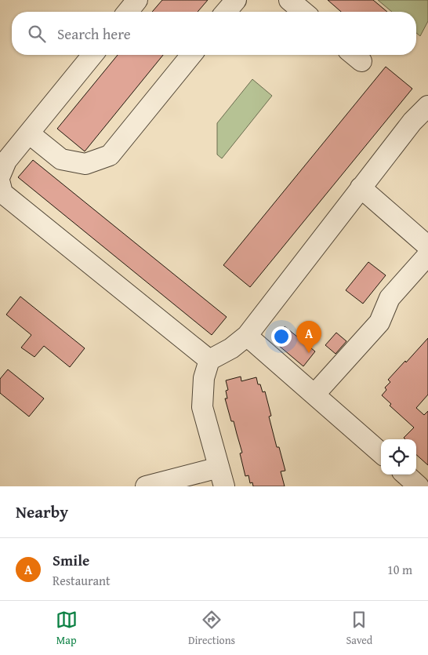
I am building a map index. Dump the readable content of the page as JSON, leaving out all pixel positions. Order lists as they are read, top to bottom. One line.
{"page":{"search":"Search here","pins":"A","heading":"Nearby","list":[{"mark":"A","name":"Smile","note":"Restaurant","value":"10 m"}],"nav":["Map","Directions","Saved"]}}
